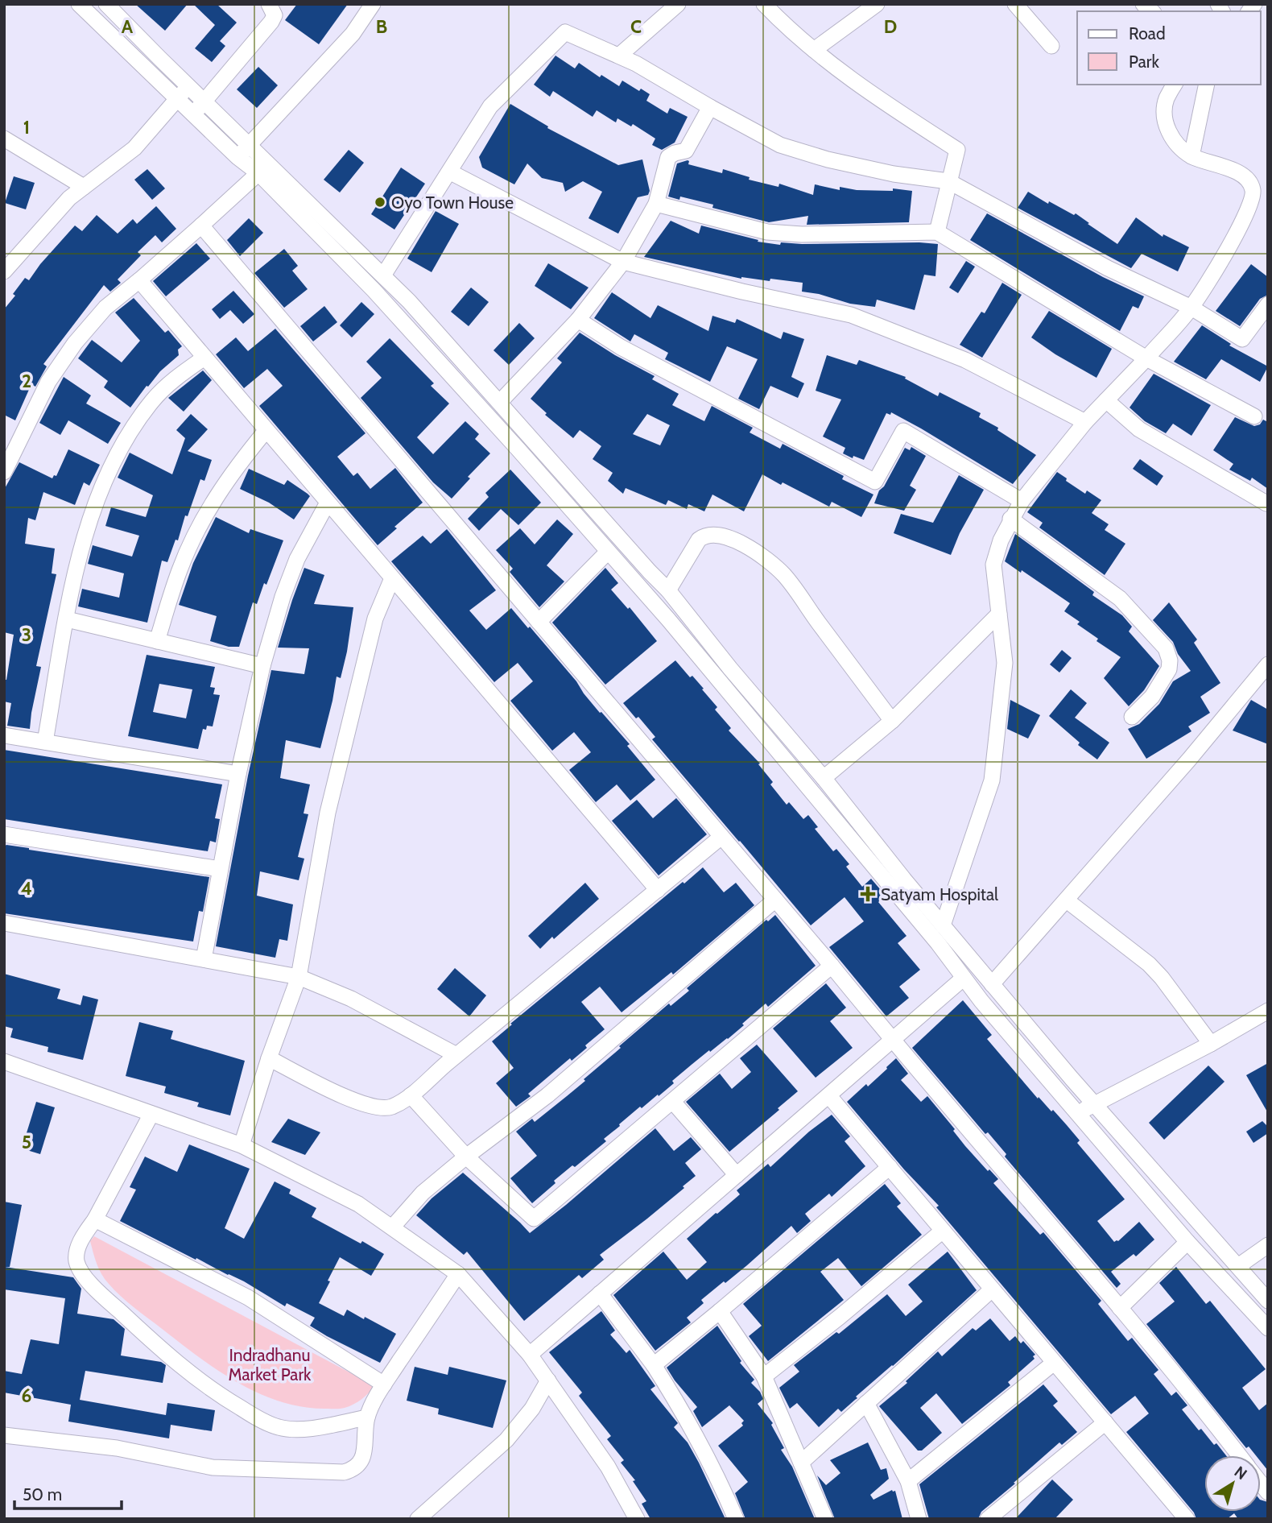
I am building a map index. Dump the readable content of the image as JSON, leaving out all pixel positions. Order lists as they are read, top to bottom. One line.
{"parks":["Indradhanu Market Park"],"places":{"other":["Oyo Town House"],"health":["Satyam Hospital"]},"legend":["Road","Park"],"scale_bar":"50 m","north":"top right","grid":{"columns":["A","B","C","D"],"rows":["1","2","3","4","5","6"]}}
